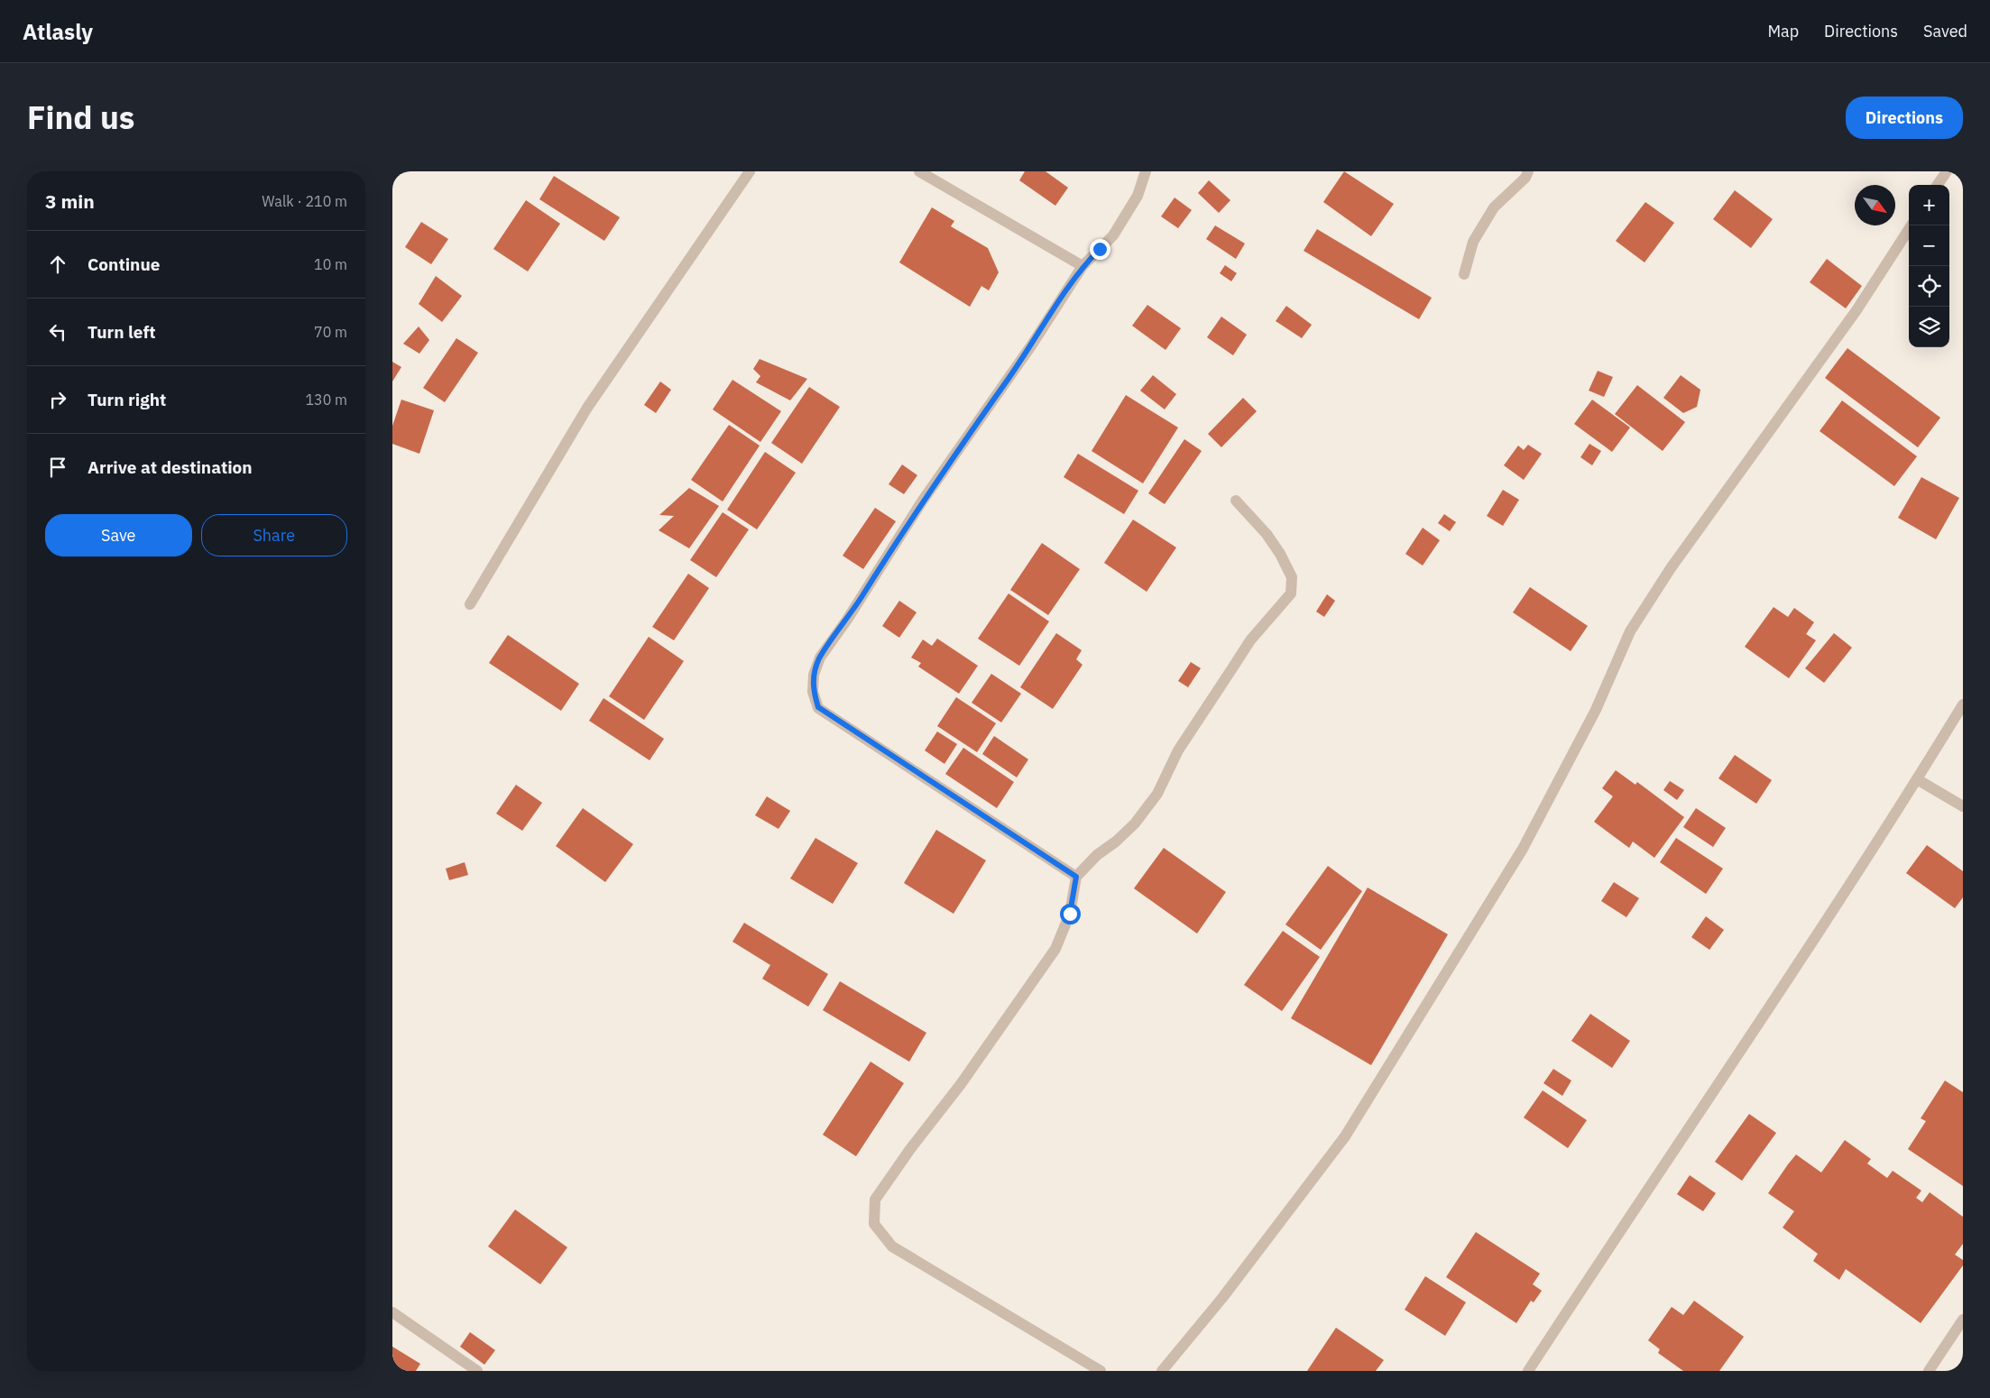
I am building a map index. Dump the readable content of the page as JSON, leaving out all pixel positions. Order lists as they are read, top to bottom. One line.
{"north":"bottom right","page":{"header":"Atlasly","nav":["Map","Directions","Saved"],"title":"Find us","buttons":["Directions",["Save","Share"]],"heading":["3 min","Walk · 210 m"],"map_buttons":["+","−"],"list":[["Continue","10 m"],["Turn left","70 m"],["Turn right","130 m"],"Arrive at destination"]}}
